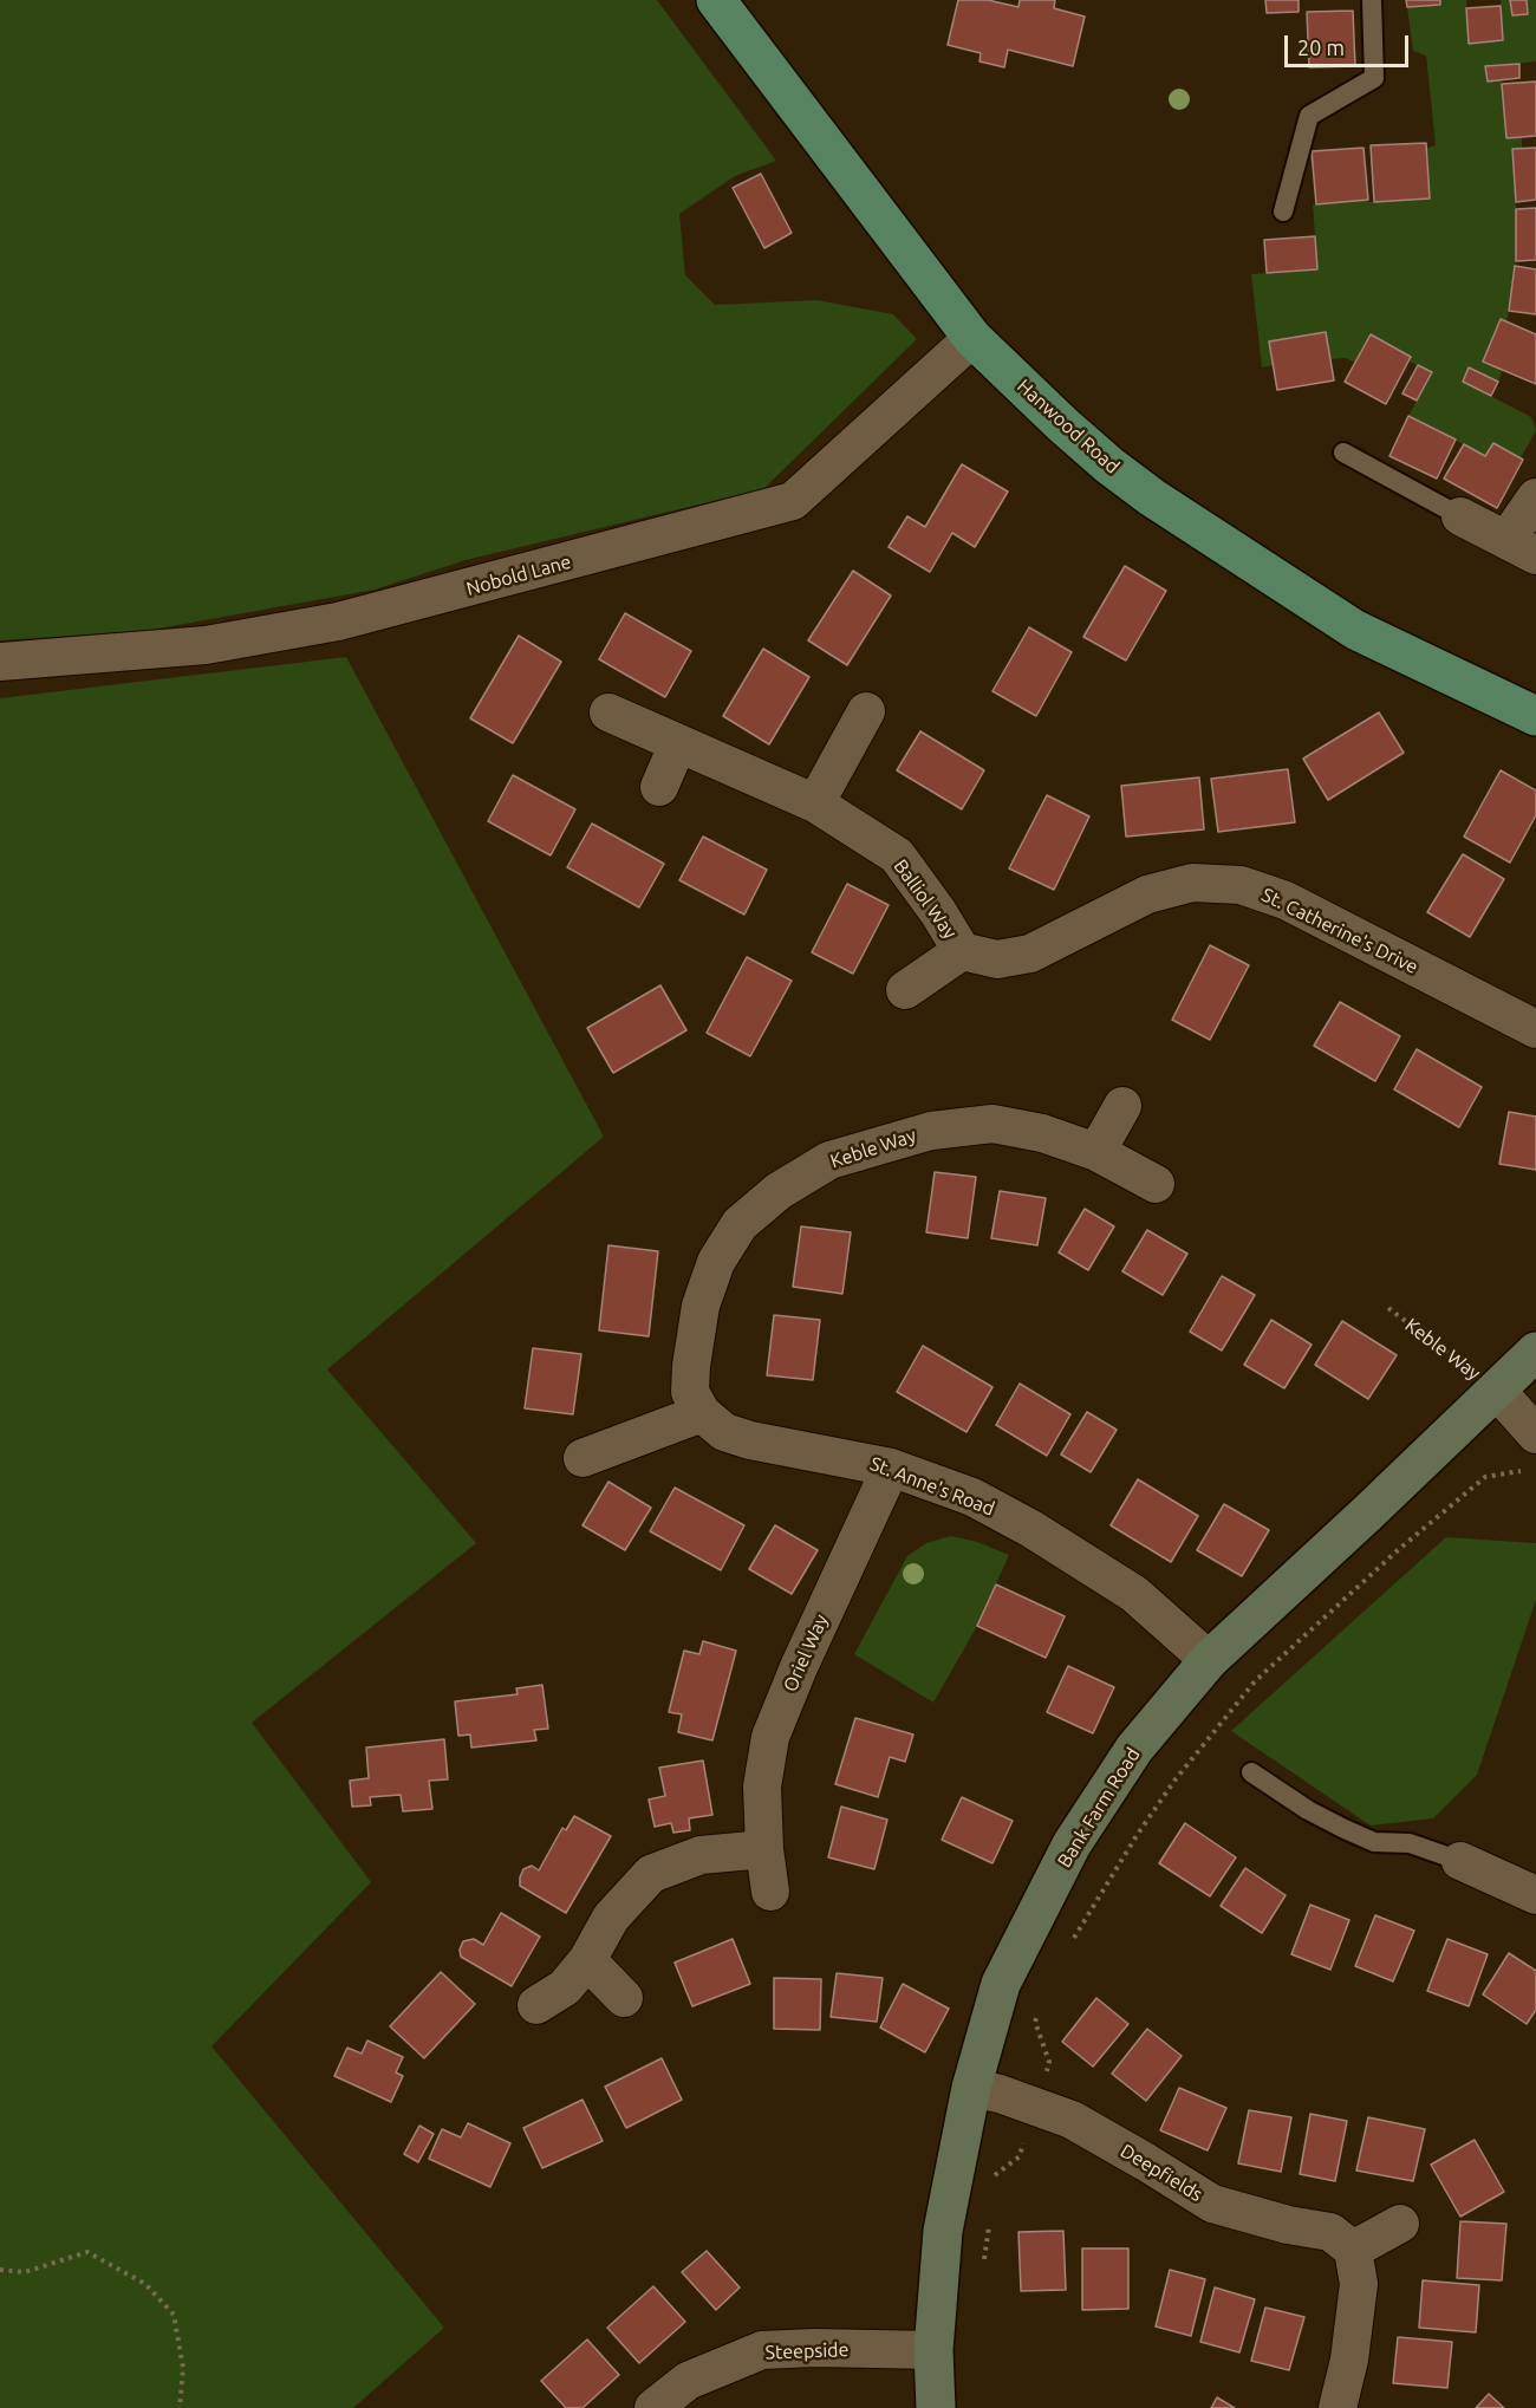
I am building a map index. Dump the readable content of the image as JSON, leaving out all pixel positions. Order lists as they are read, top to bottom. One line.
{"streets":{"main road":["Hanwood Road"],"street":["Nobold Lane","Balliol Way","St. Catherine's Drive","Keble Way","St. Anne's Road","Oriel Way","Bank Farm Road","Deepfields","Steepside"]},"crossings":[["Hanwood Road","Nobold Lane"],["Balliol Way","St. Catherine's Drive"],["Keble Way","St. Anne's Road"],["Keble Way","Bank Farm Road"],["St. Anne's Road","Oriel Way"],["St. Anne's Road","Bank Farm Road"],["Bank Farm Road","Deepfields"],["Bank Farm Road","Steepside"]],"scale_bar":"20 m"}
